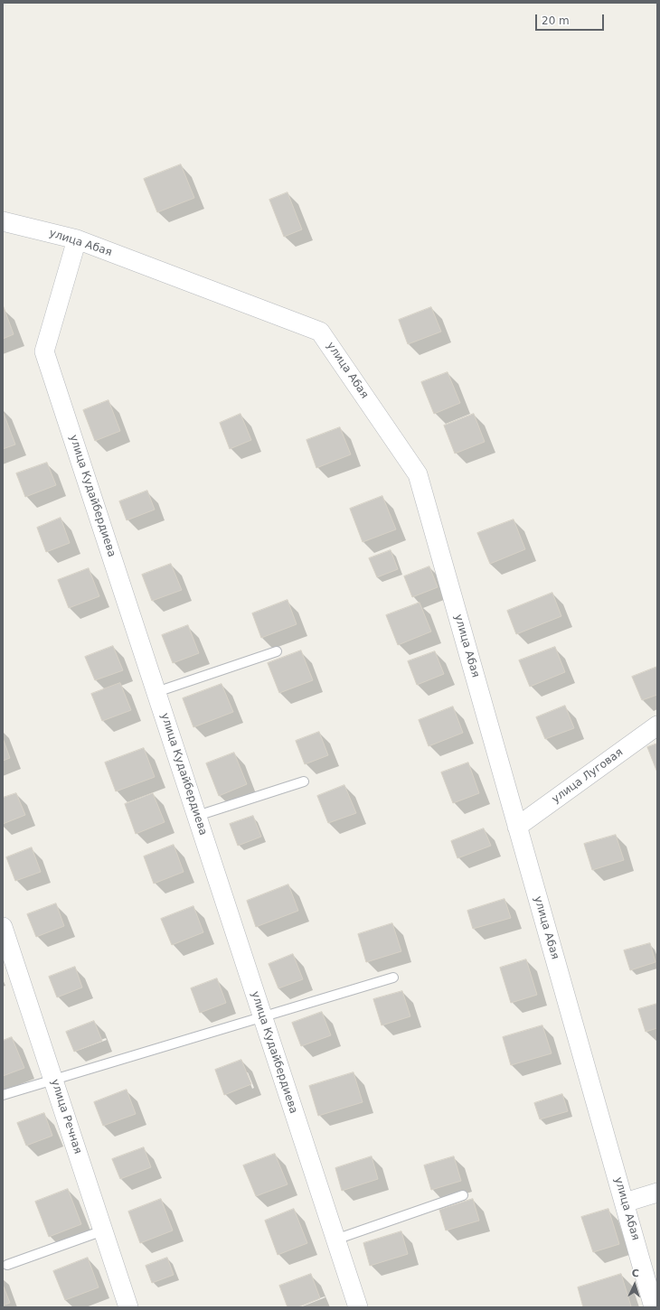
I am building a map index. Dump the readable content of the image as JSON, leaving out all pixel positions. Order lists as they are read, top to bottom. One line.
{"streets":{"street":["улица Абая","улица Кудайбердиева","улица Луговая","улица Речная"]},"crossings":[["улица Абая","улица Кудайбердиева"],["улица Абая","улица Луговая"]],"scale_bar":"20 m","north":"top"}
